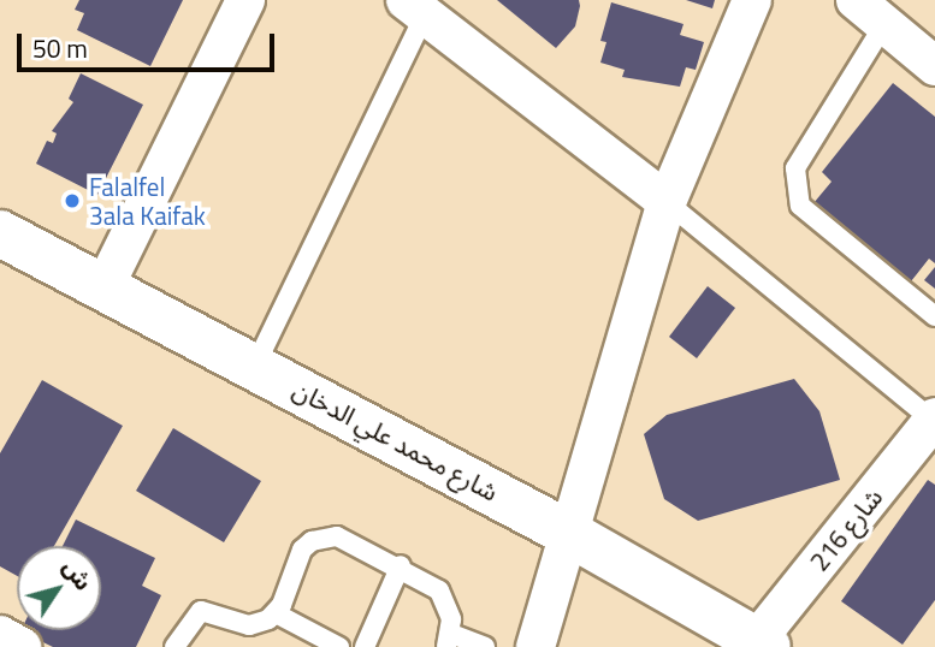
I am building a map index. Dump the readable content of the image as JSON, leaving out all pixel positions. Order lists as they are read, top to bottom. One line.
{"streets":{"street":["شارع محمد علي الدخان","شارع 216"]},"crossings":[["شارع محمد علي الدخان","شارع 216"]],"places":["Falalfel 3ala Kaifak"],"scale_bar":"50 m","north":"top right"}
